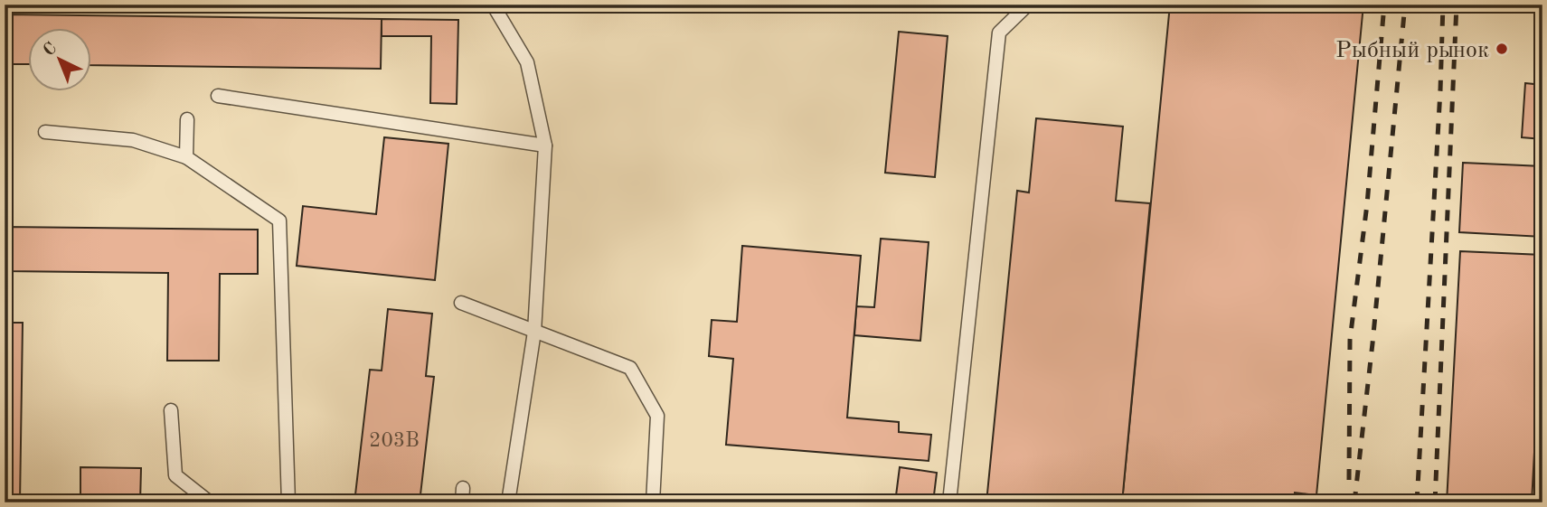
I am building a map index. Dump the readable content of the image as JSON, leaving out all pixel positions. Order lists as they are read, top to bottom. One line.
{"places":["Рыбный рынок"],"house_numbers":["203В"],"north":"top left"}
